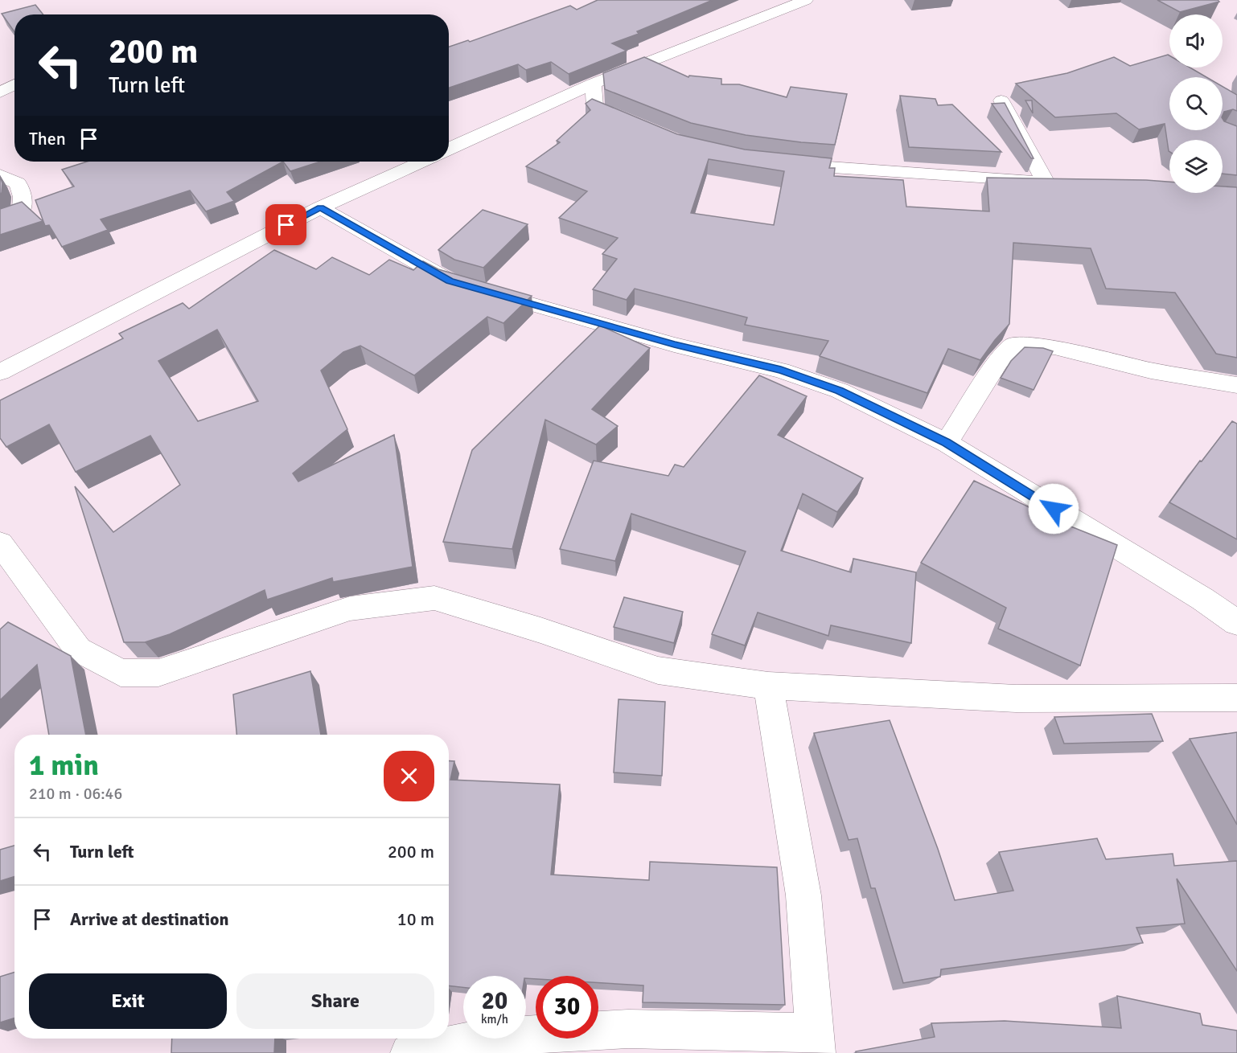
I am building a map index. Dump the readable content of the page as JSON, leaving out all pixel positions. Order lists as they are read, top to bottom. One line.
{"page":{"turn":["200 m","Turn left"],"then":"Then","heading":["1 min","210 m · 06:46"],"list":[{"name":"Turn left","value":"200 m"},{"name":"Arrive at destination","value":"10 m"}],"buttons":["Exit","Share"],"speed":"20 km/h","limit":"30"}}
